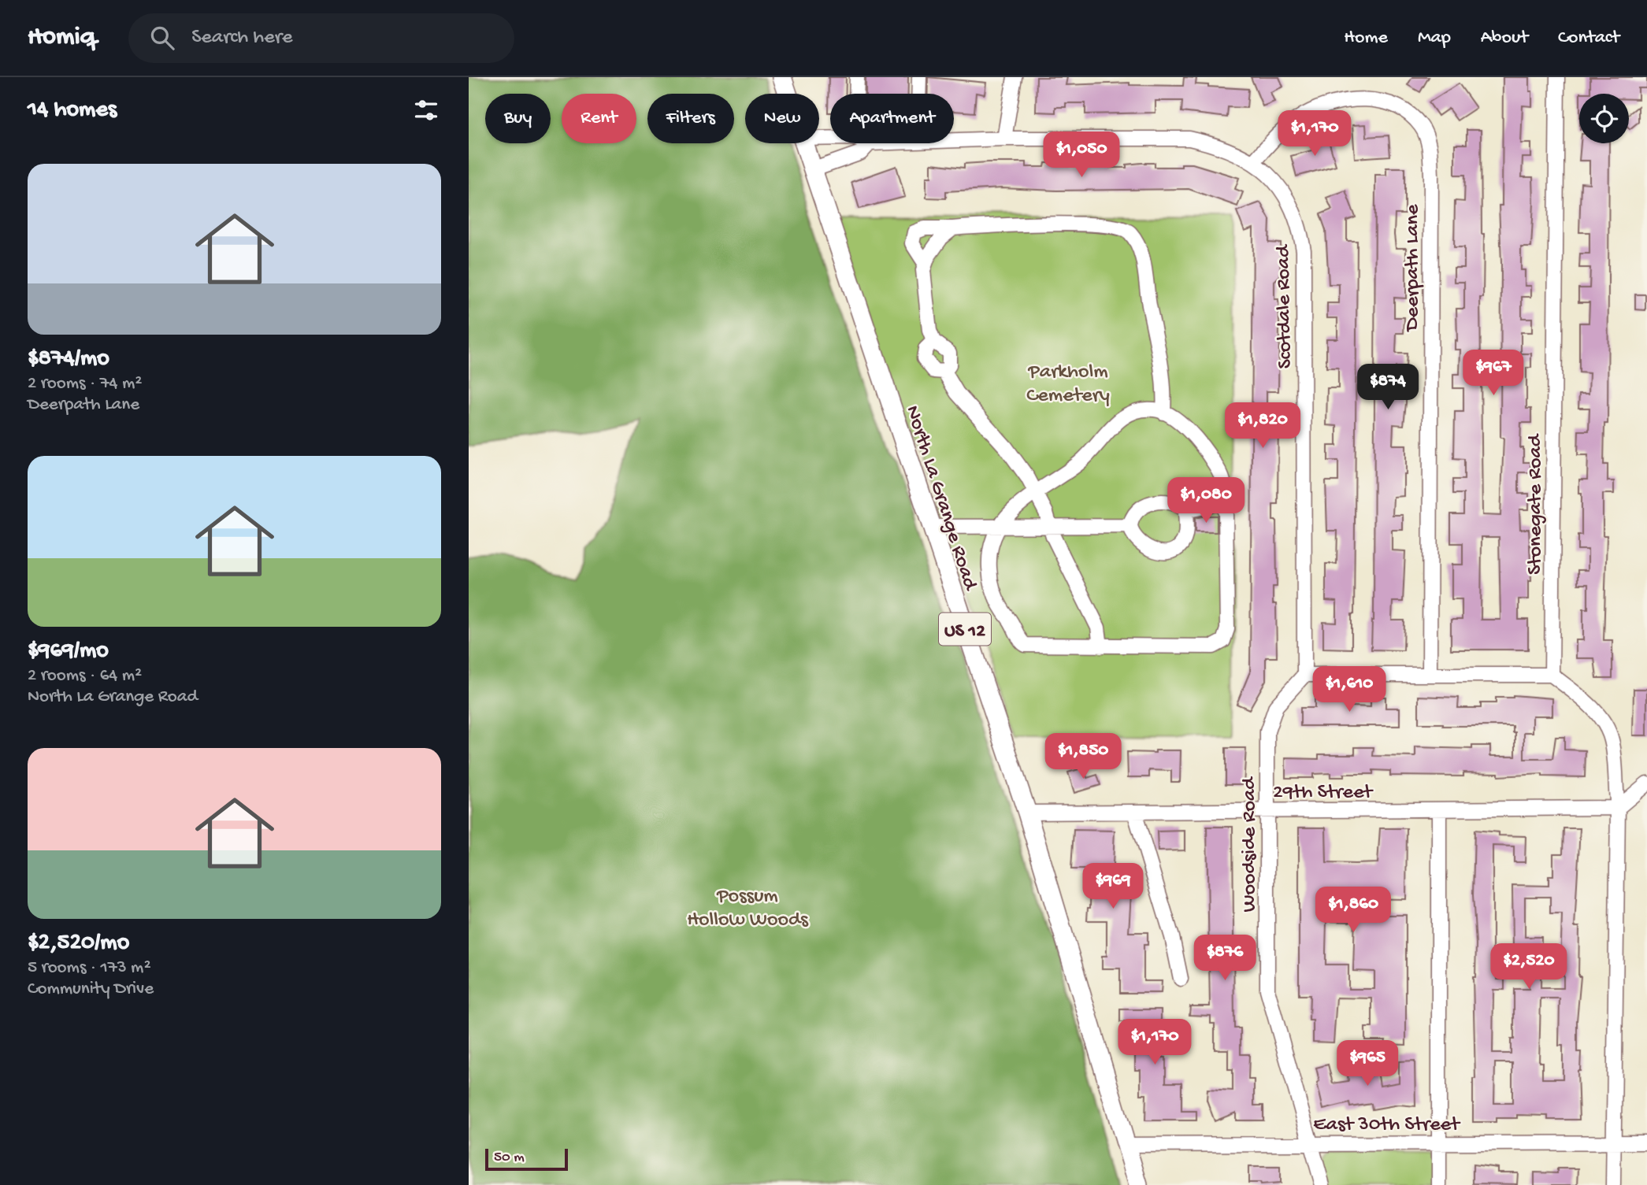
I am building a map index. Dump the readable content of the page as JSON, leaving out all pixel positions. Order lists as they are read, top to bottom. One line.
{"streets":{"main road":["North La Grange Road","US 12"],"street":["Deerpath Lane","Scotdale Road","Stonegate Road","29th Street","Woodside Road","East 30th Street"]},"crossings":[["Deerpath Lane","Scotdale Road"],["Scotdale Road","North La Grange Road"],["Scotdale Road","Woodside Road"],["North La Grange Road","29th Street"],["North La Grange Road","East 30th Street"],["29th Street","Woodside Road"],["Woodside Road","East 30th Street"]],"parks":["Parkholm Cemetery","Possum Hollow Woods"],"scale_bar":"50 m","page":{"header":"Homiq","search":"Search here","nav":["Home","Map","About","Contact"],"heading":"14 homes","chip":["Buy","Rent","Filters","New","Apartment"],"price":["$1,170","$1,050","$967","$874","$1,820","$1,080","$1,610","$1,850","$969","$1,860","$876","$2,520","$1,170","$965"],"list":[{"name":"$874/mo","note":"2 rooms · 74 m² · Deerpath Lane"},{"name":"$969/mo","note":"2 rooms · 64 m² · North La Grange Road"},{"name":"$2,520/mo","note":"5 rooms · 173 m² · Community Drive"}],"scale":"50 m"}}
